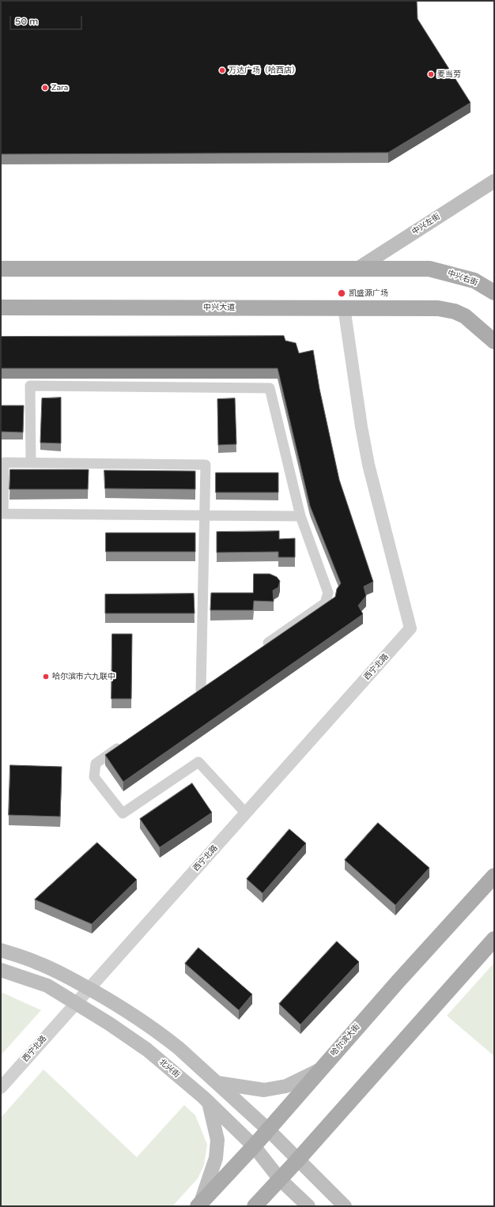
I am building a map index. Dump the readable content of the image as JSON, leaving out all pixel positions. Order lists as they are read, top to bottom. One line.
{"streets":{"main road":["中兴左街","中兴右街","中兴大道","哈尔滨大街","北兴街"],"street":["西宁北路"]},"crossings":[["中兴左街","中兴右街"],["中兴大道","西宁北路"],["西宁北路","北兴街"],["哈尔滨大街","北兴街"]],"places":["万达广场（哈西店）","麦当劳","Zara","凯盛源广场","哈尔滨市六九联中"],"scale_bar":"50 m"}
